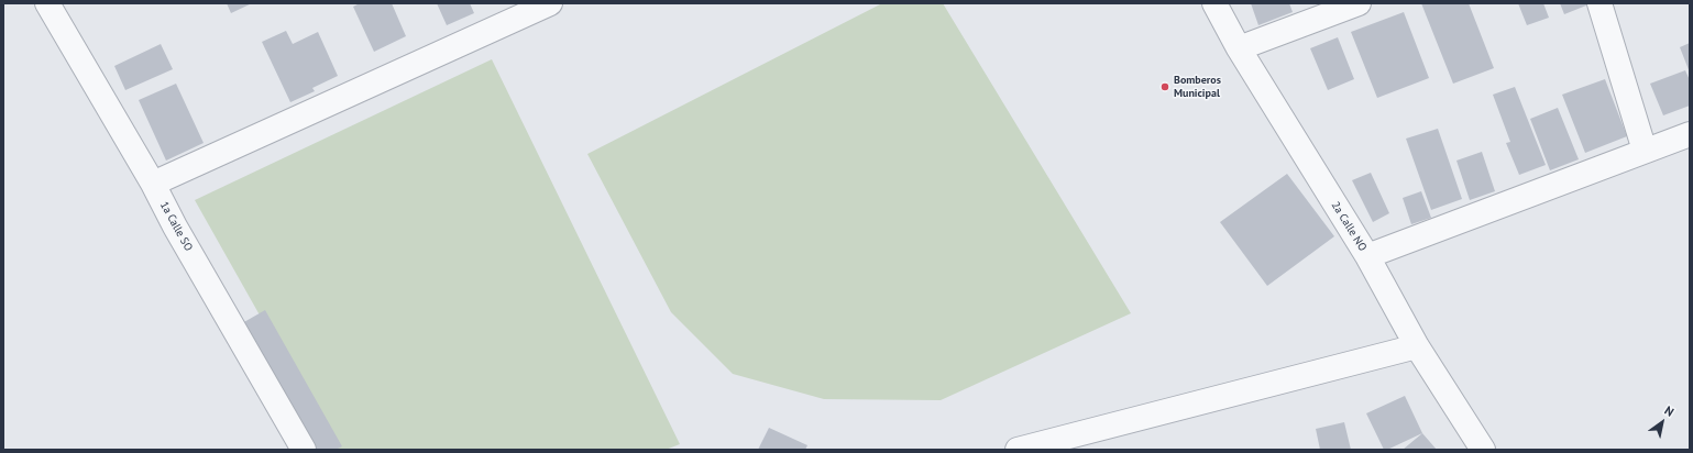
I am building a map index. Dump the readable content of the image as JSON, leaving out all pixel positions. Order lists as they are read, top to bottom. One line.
{"streets":{"street":["1a Calle SO","2a Calle NO"]},"places":["Bomberos Municipal"],"north":"top right"}
